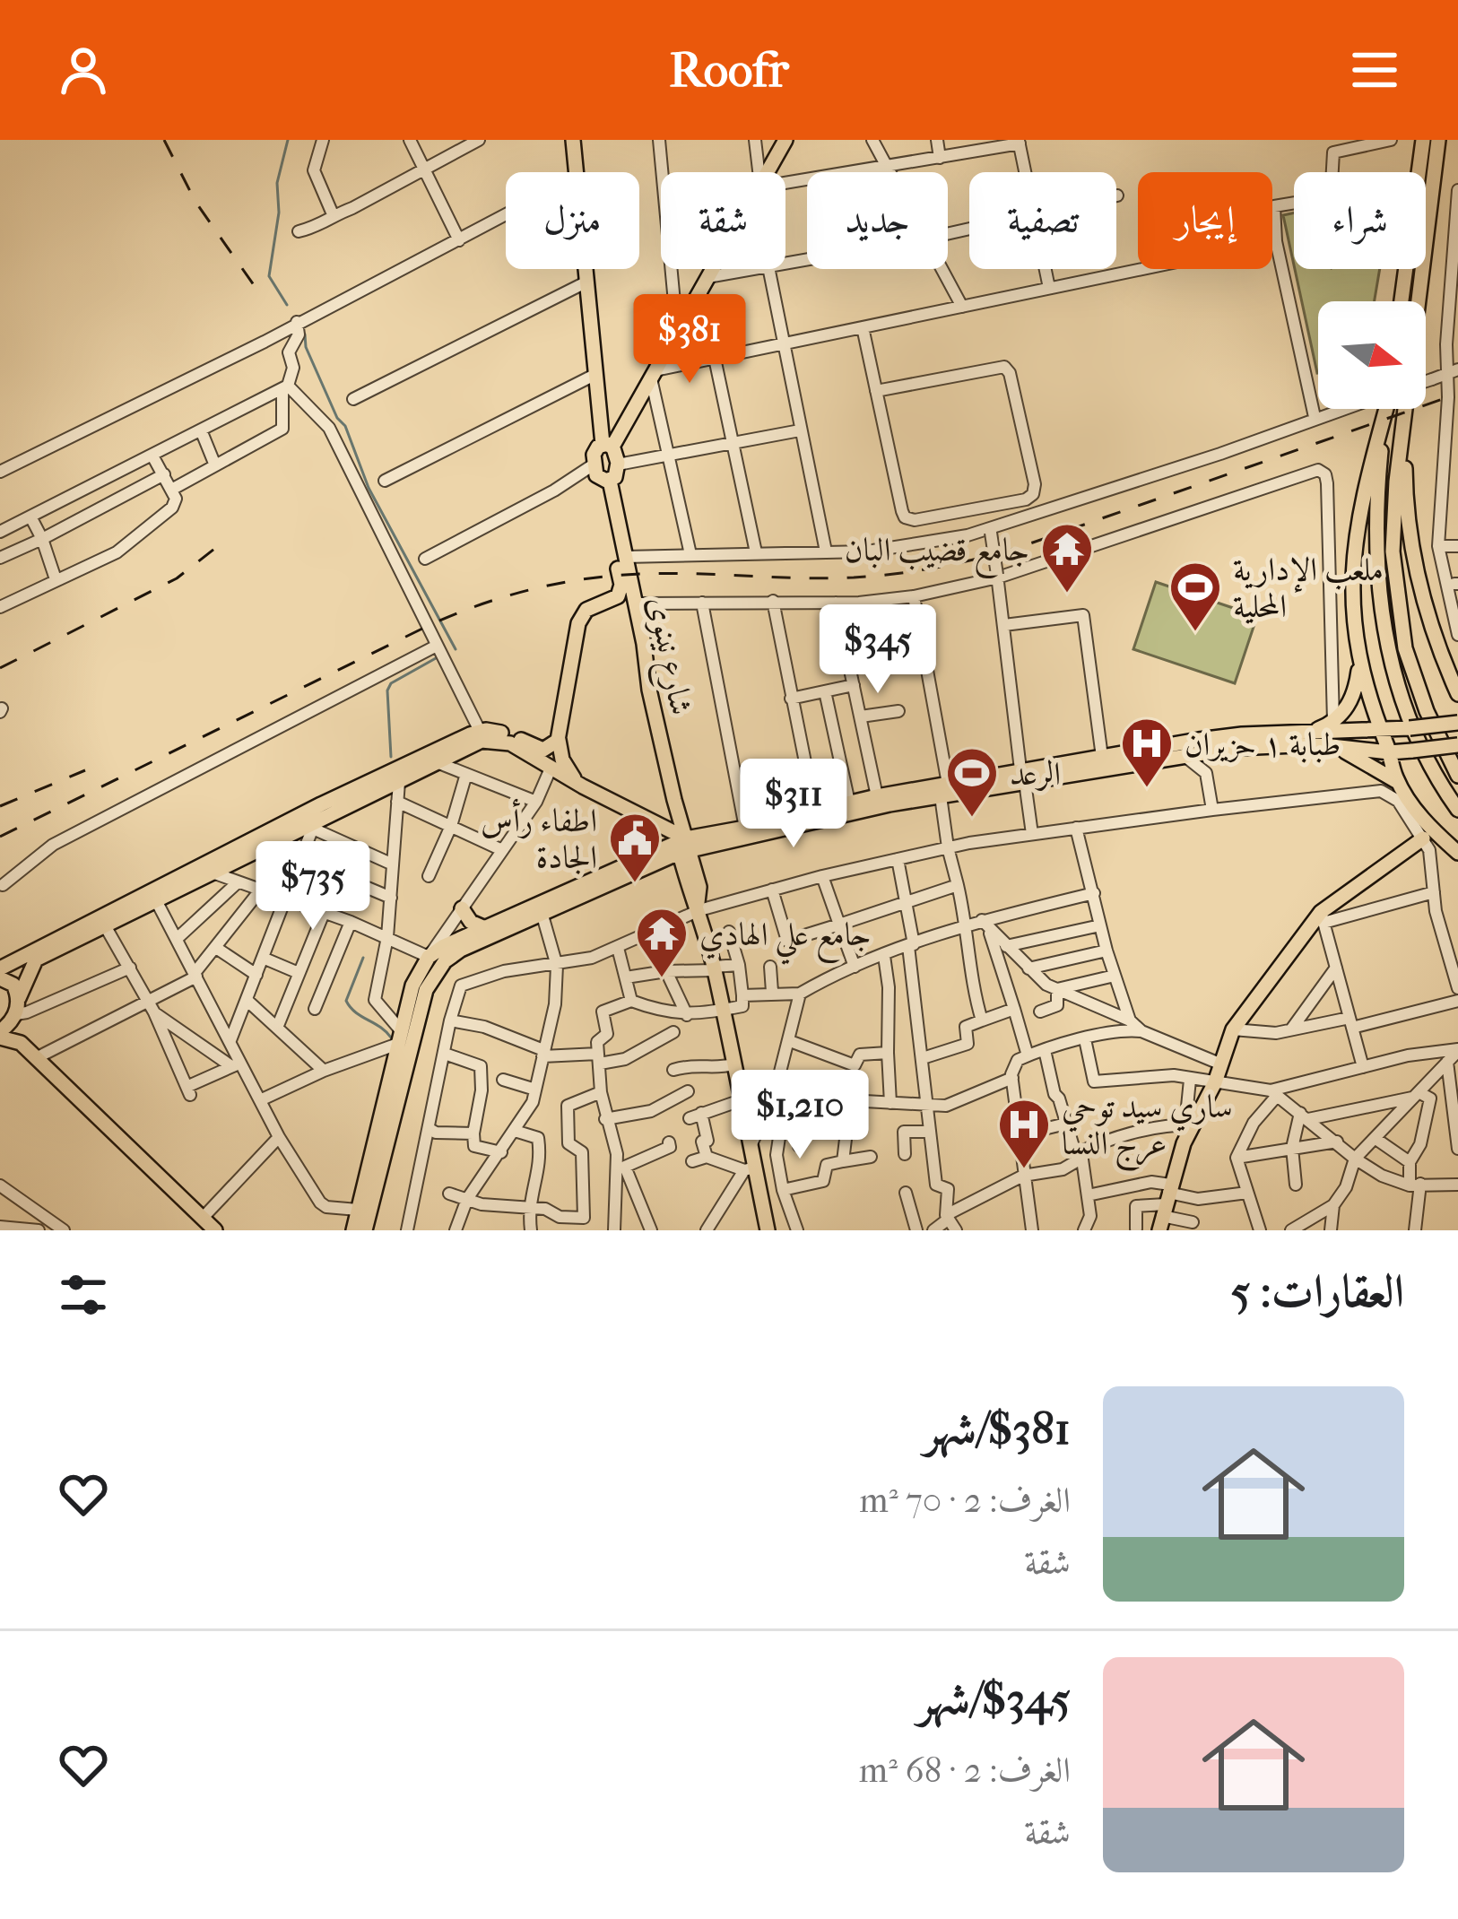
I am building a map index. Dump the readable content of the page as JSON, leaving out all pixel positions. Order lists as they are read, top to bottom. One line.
{"streets":{"main road":["شارع نينوى"]},"places":{"temple":["جامع قضيب البان","جامع علي الهادي"],"sports":["ملعب الإدارية المحلية","الرعد"],"hospital":["طبابة ١ حزيران","ساري سيد توحي عرج النسا"],"public building":["اطفاء رأس الجادة"]},"north":"right","page":{"header":"Roofr","chip":["شراء","إيجار","تصفية","جديد","شقة","منزل"],"price":["$381","$345","$311","$735","$1,210"],"heading":"العقارات: 5","list":[{"name":"$381/شهر","note":"الغرف: 2 · 70 m² · شقة"},{"name":"$345/شهر","note":"الغرف: 2 · 68 m² · شقة"}]}}
